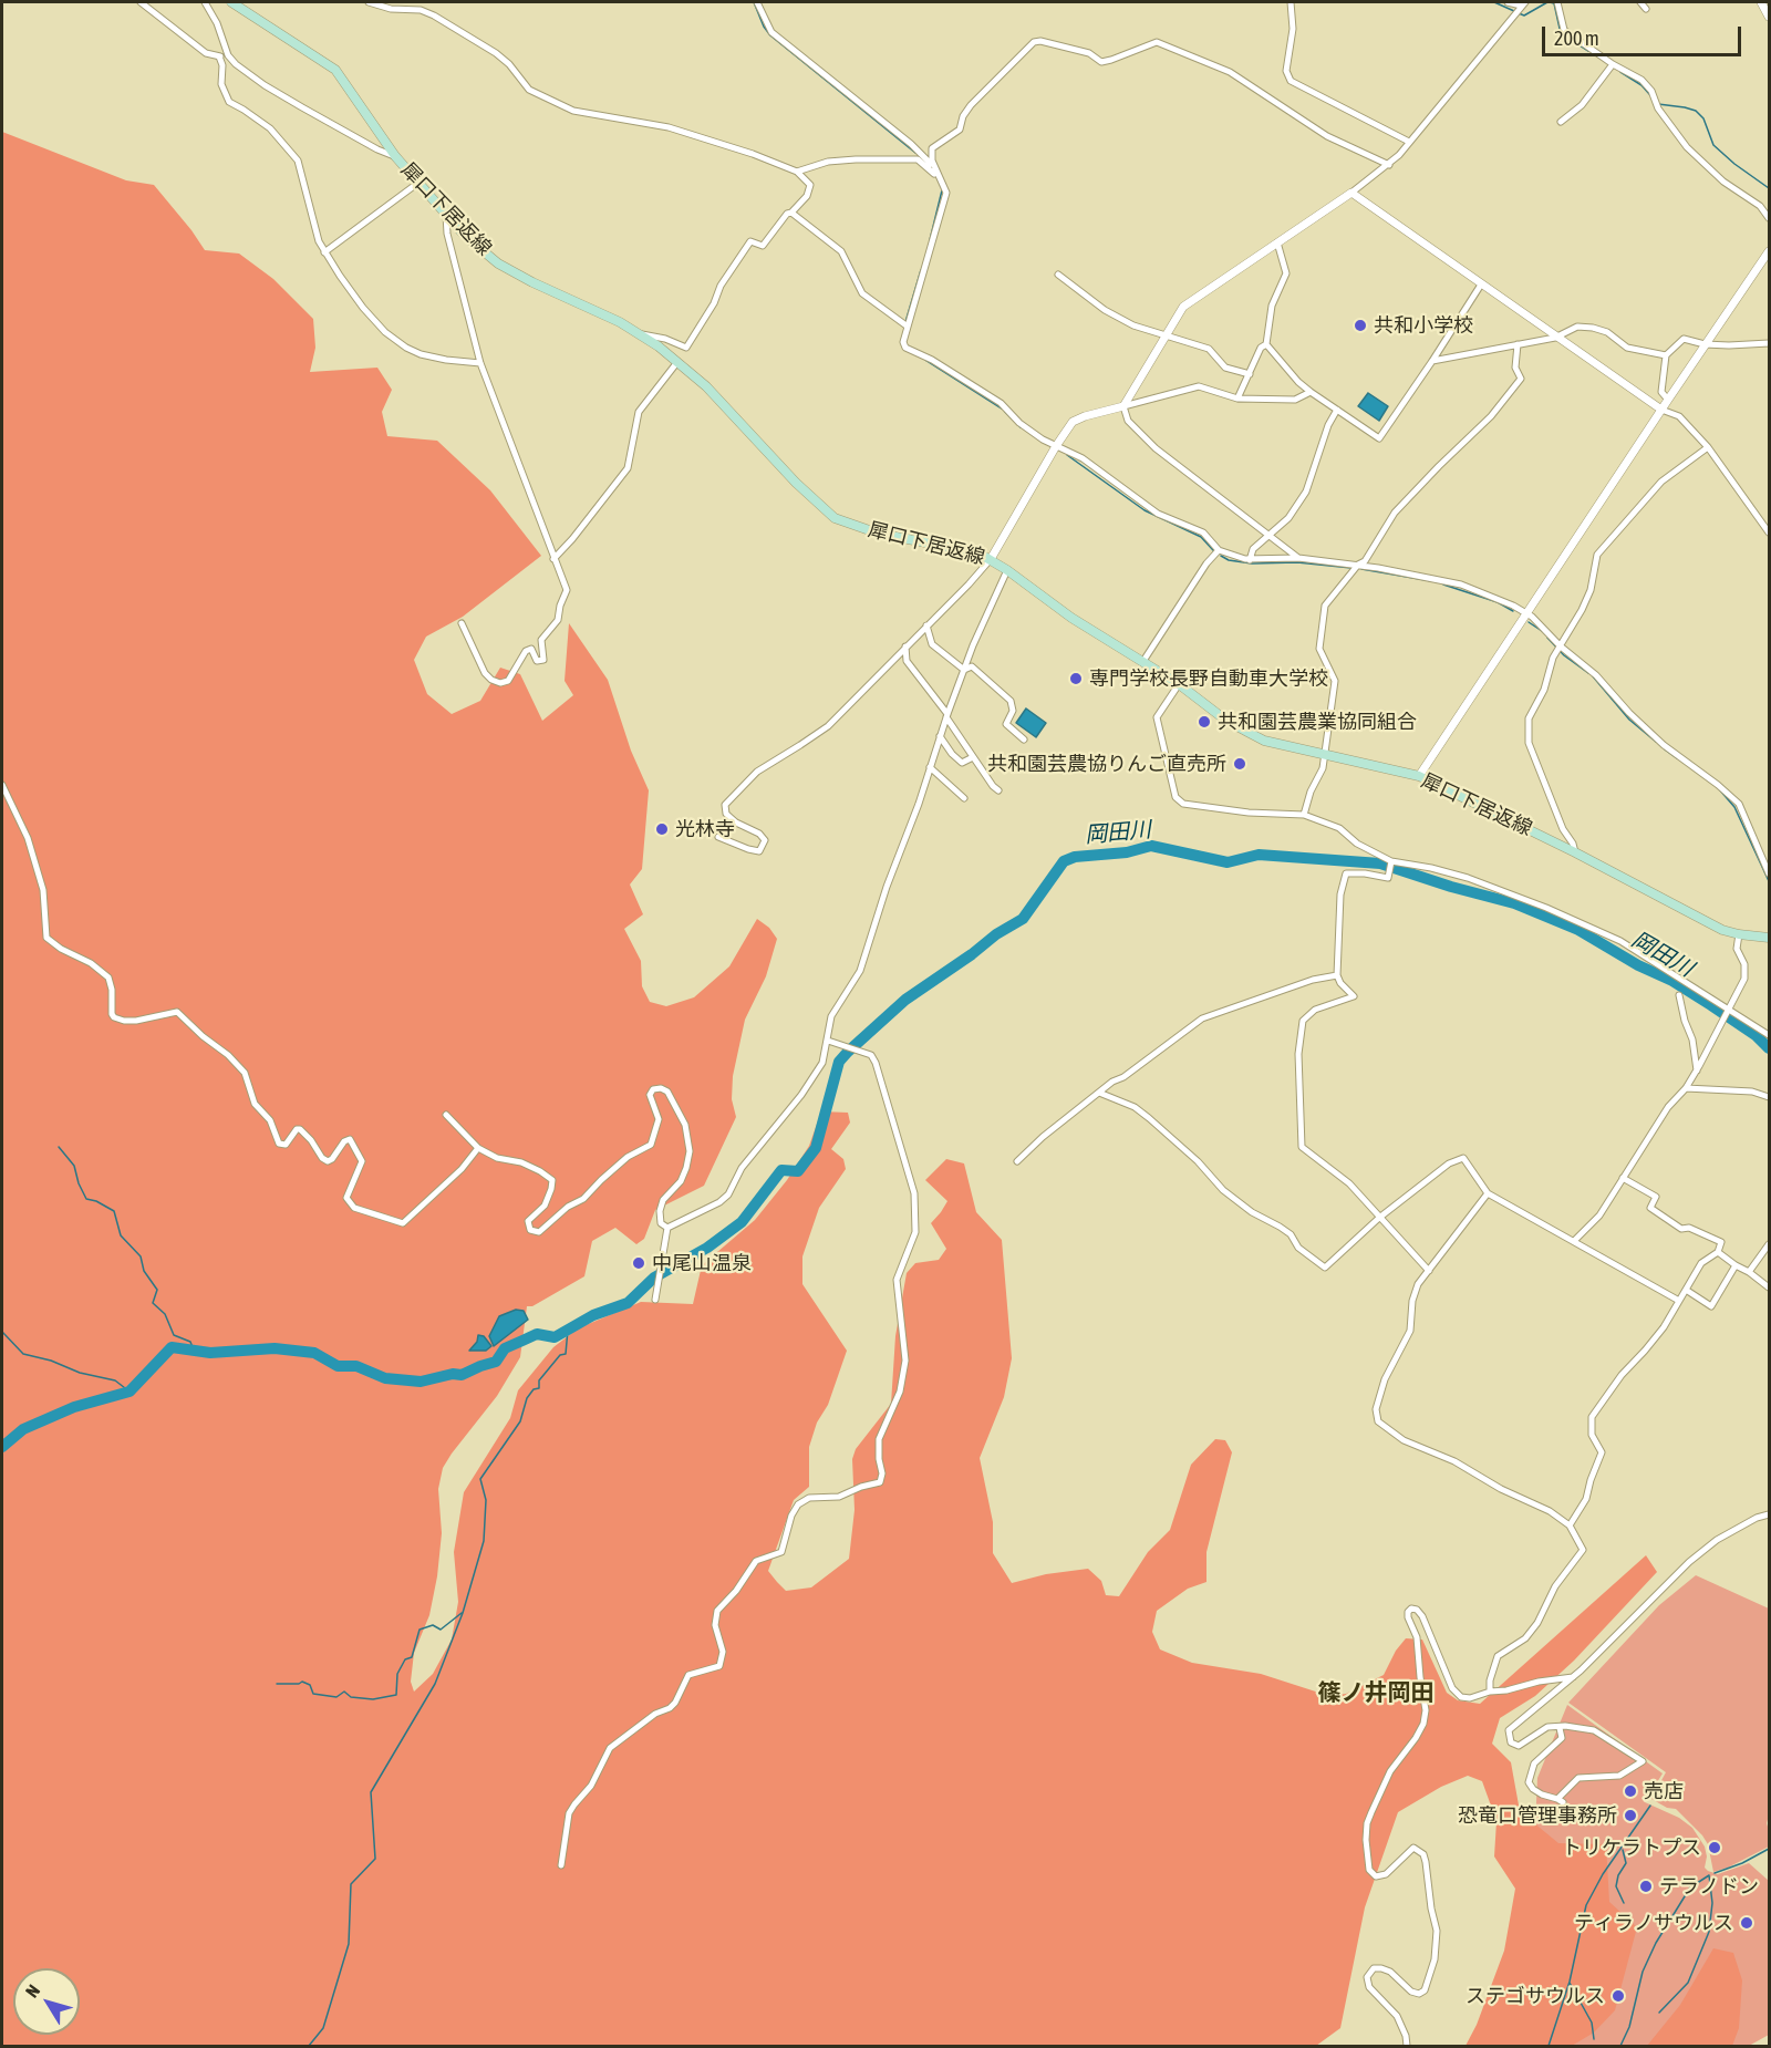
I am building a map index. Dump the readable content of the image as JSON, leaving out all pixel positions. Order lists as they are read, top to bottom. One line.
{"streets":{"main road":["犀口下居返線"]},"districts":["篠ノ井岡田"],"water":["岡田川"],"places":["共和小学校","専門学校長野自動車大学校","共和園芸農業協同組合","共和園芸農協りんご直売所","光林寺","中尾山温泉","売店","恐竜口管理事務所","トリケラトプス","テラノドン","ティラノサウルス","ステゴサウルス"],"scale_bar":"200 m","north":"top left"}
